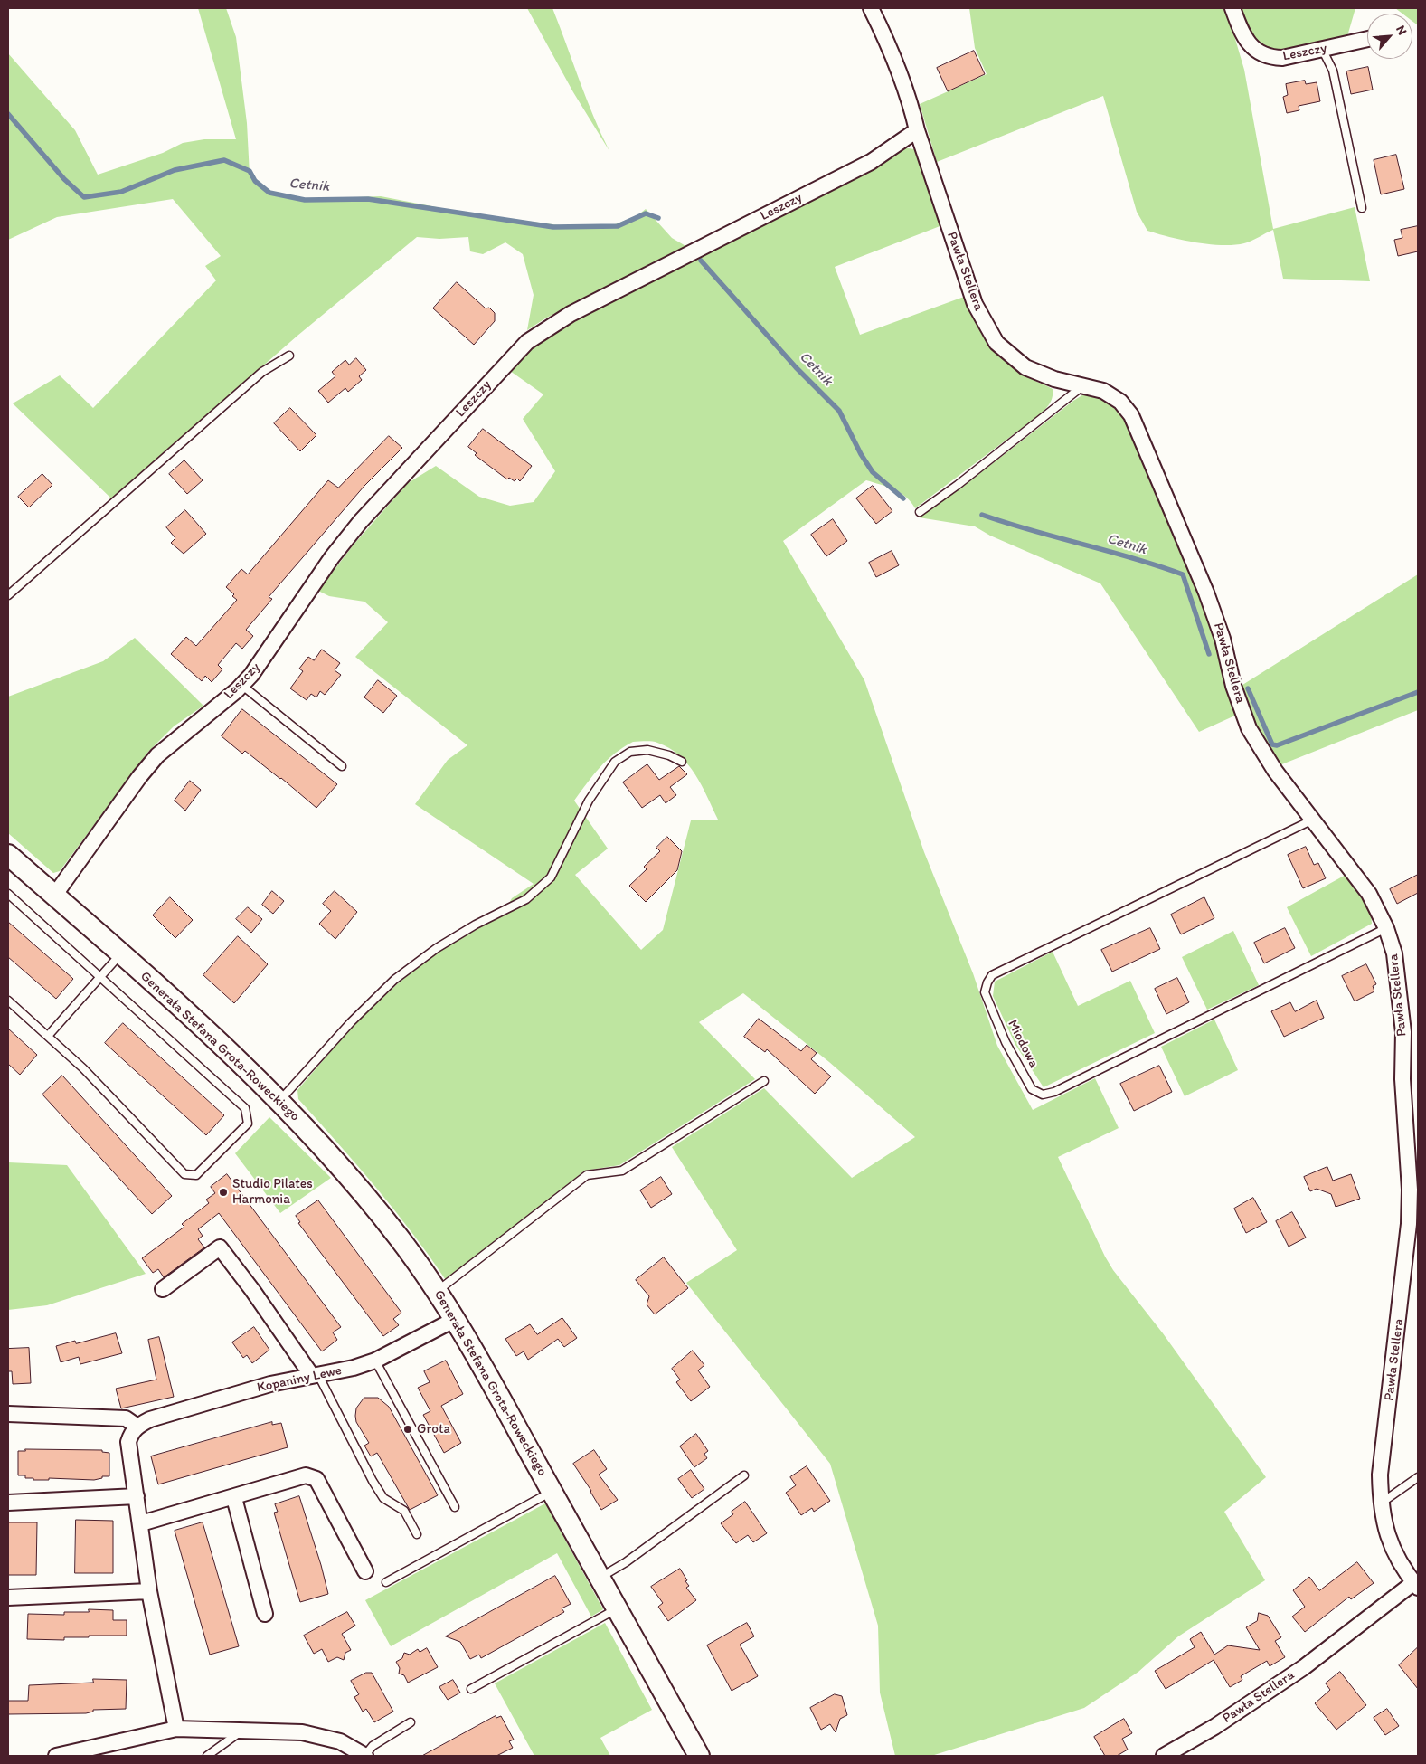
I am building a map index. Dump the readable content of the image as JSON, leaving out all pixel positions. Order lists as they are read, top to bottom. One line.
{"streets":{"street":["Leszczy","Pawła Stellera","Generała Stefana Grota-Roweckiego","Kopaniny Lewe"],"lane":["Miodowa"]},"crossings":[["Leszczy","Pawła Stellera"],["Leszczy","Generała Stefana Grota-Roweckiego"],["Pawła Stellera","Miodowa"],["Generała Stefana Grota-Roweckiego","Kopaniny Lewe"]],"water":["Cetnik"],"places":["Studio Pilates Harmonia","Grota"],"north":"top right"}
